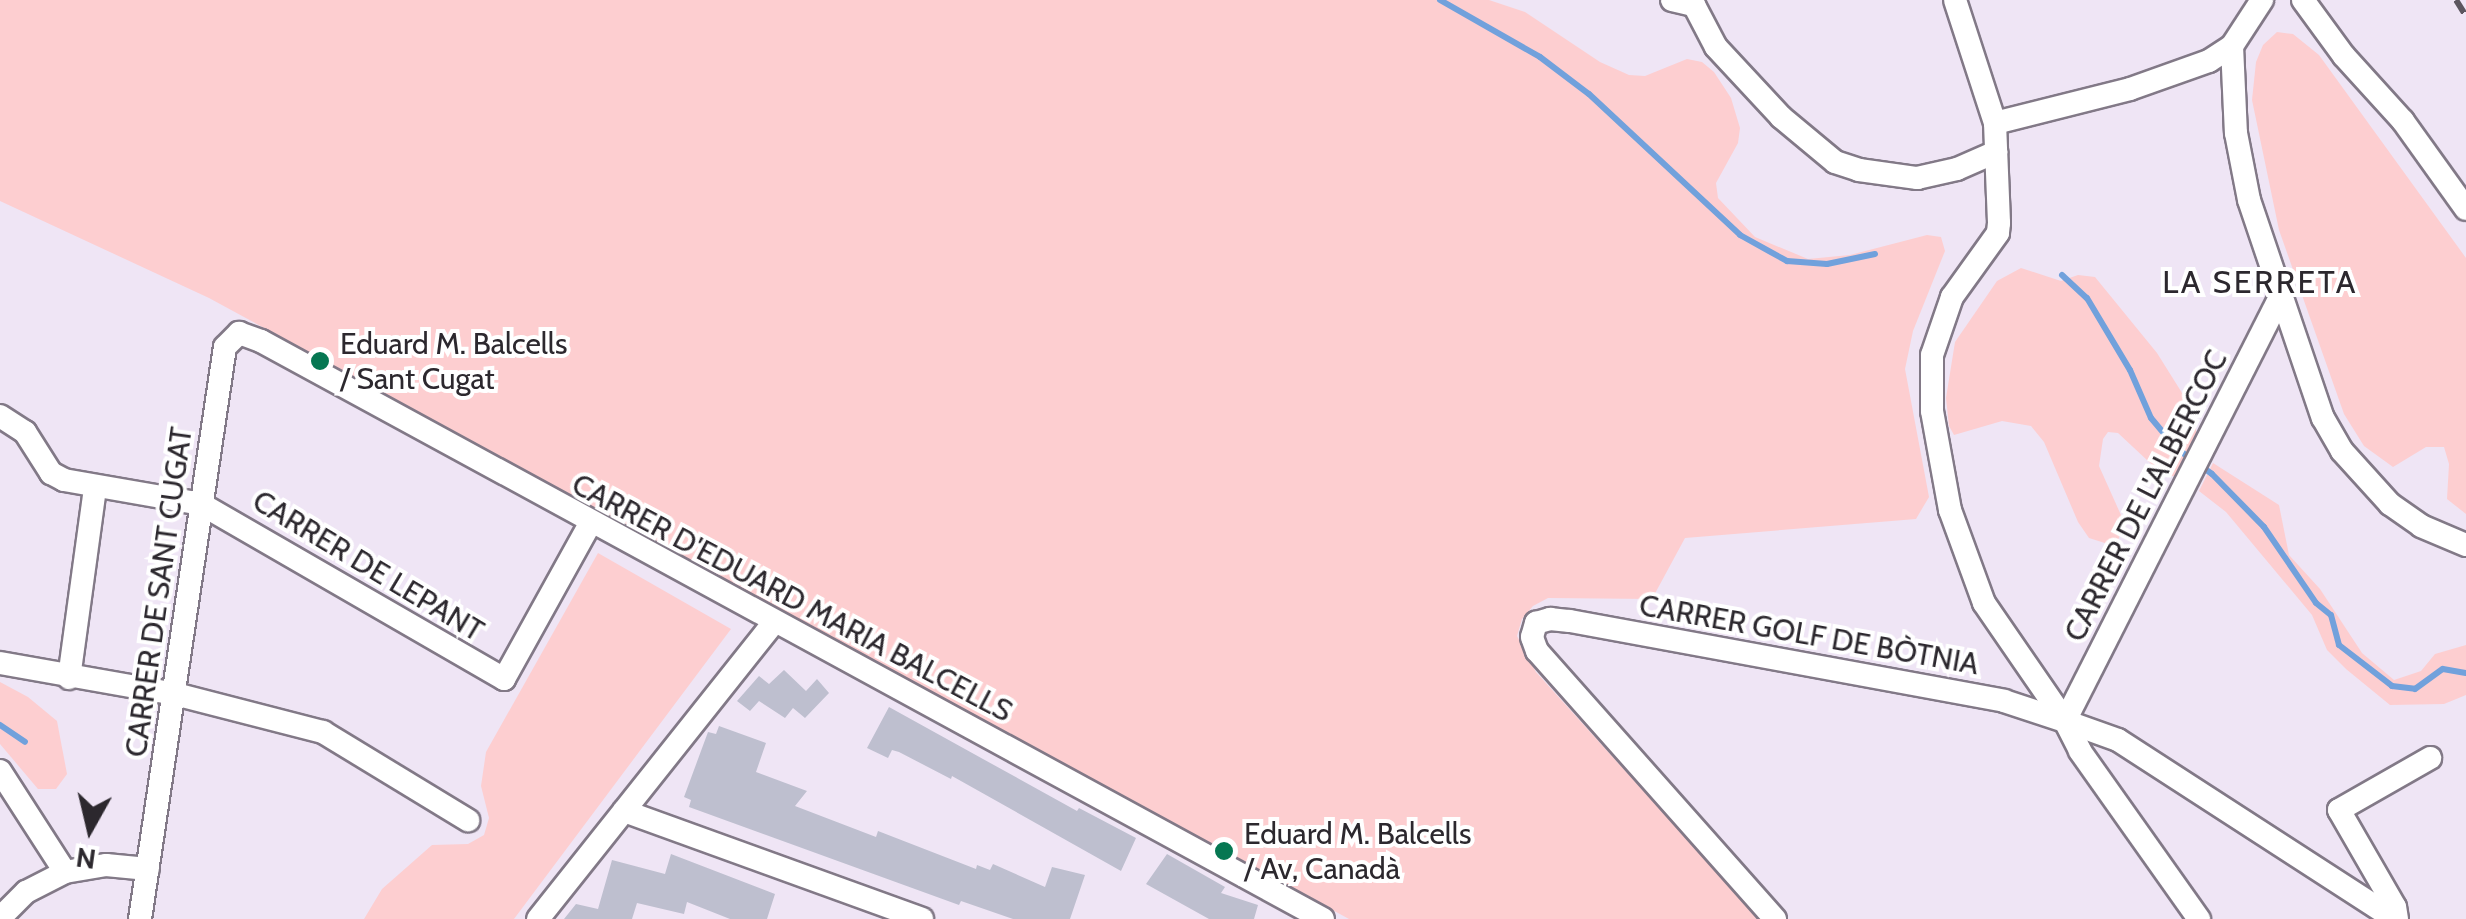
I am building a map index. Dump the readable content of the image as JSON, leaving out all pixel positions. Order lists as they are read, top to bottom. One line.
{"streets":{"street":["CARRER DE L'ALBERCOC","CARRER DE LEPANT","CARRER DE SANT CUGAT","CARRER D'EDUARD MARIA BALCELLS","CARRER GOLF DE BÒTNIA"]},"crossings":[["CARRER DE L'ALBERCOC","CARRER GOLF DE BÒTNIA"],["CARRER DE LEPANT","CARRER DE SANT CUGAT"],["CARRER DE LEPANT","CARRER D'EDUARD MARIA BALCELLS"],["CARRER DE SANT CUGAT","CARRER D'EDUARD MARIA BALCELLS"]],"districts":["LA SERRETA"],"places":["Eduard M. Balcells / Sant Cugat","Eduard M. Balcells / Av, Canadà"],"north":"bottom"}
